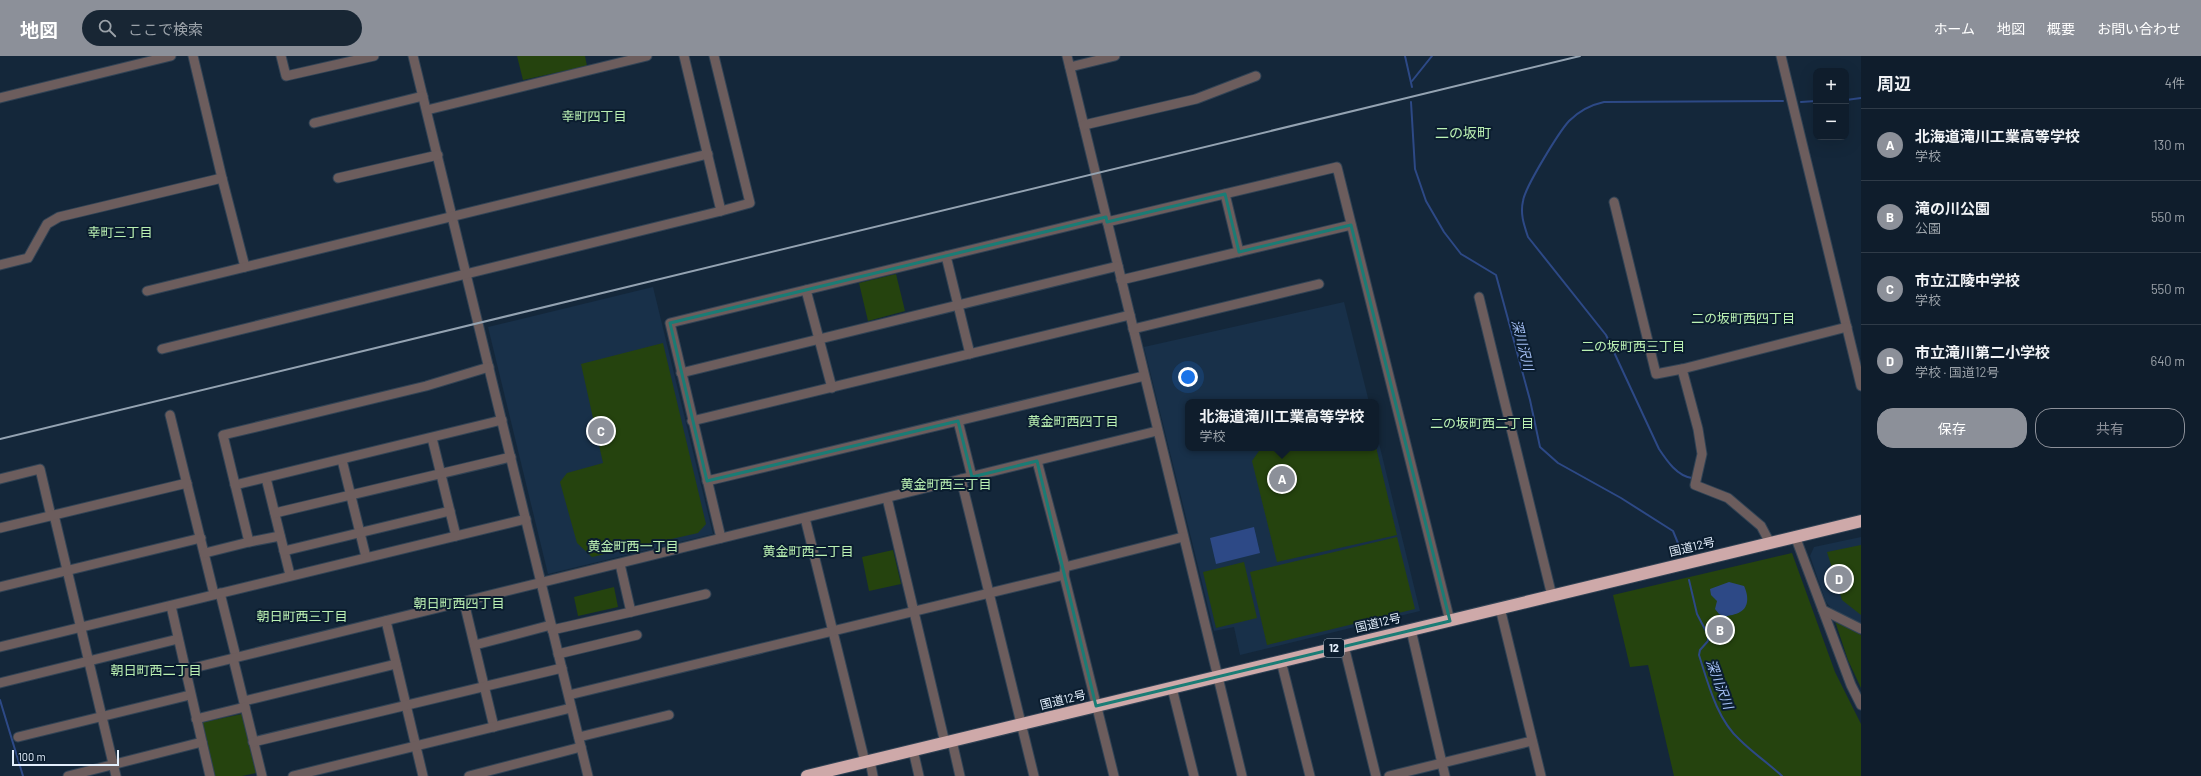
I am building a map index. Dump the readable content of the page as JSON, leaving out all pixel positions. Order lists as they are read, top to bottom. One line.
{"streets":{"highway":["国道12号","12"]},"districts":["幸町四丁目","二の坂町","幸町三丁目","二の坂町西四丁目","二の坂町西三丁目","黄金町西四丁目","二の坂町西二丁目","黄金町西三丁目","黄金町西一丁目","黄金町西二丁目","朝日町西四丁目","朝日町西三丁目","朝日町西二丁目"],"water":["深川沢川"],"scale_bar":"100 m","page":{"header":"地図","search":"ここで検索","nav":["ホーム","地図","概要","お問い合わせ"],"heading":["周辺","4件"],"map_buttons":["+","−"],"list":[{"mark":"A","name":"北海道滝川工業高等学校","note":"学校","value":"130 m"},{"mark":"B","name":"滝の川公園","note":"公園","value":"550 m"},{"mark":"C","name":"市立江陵中学校","note":"学校","value":"550 m"},{"mark":"D","name":"市立滝川第二小学校","note":"学校 · 国道12号","value":"640 m"}],"buttons":["保存","共有"],"popup":["北海道滝川工業高等学校","学校"],"pins":["C","A","D","B"],"scale":"100 m"}}
